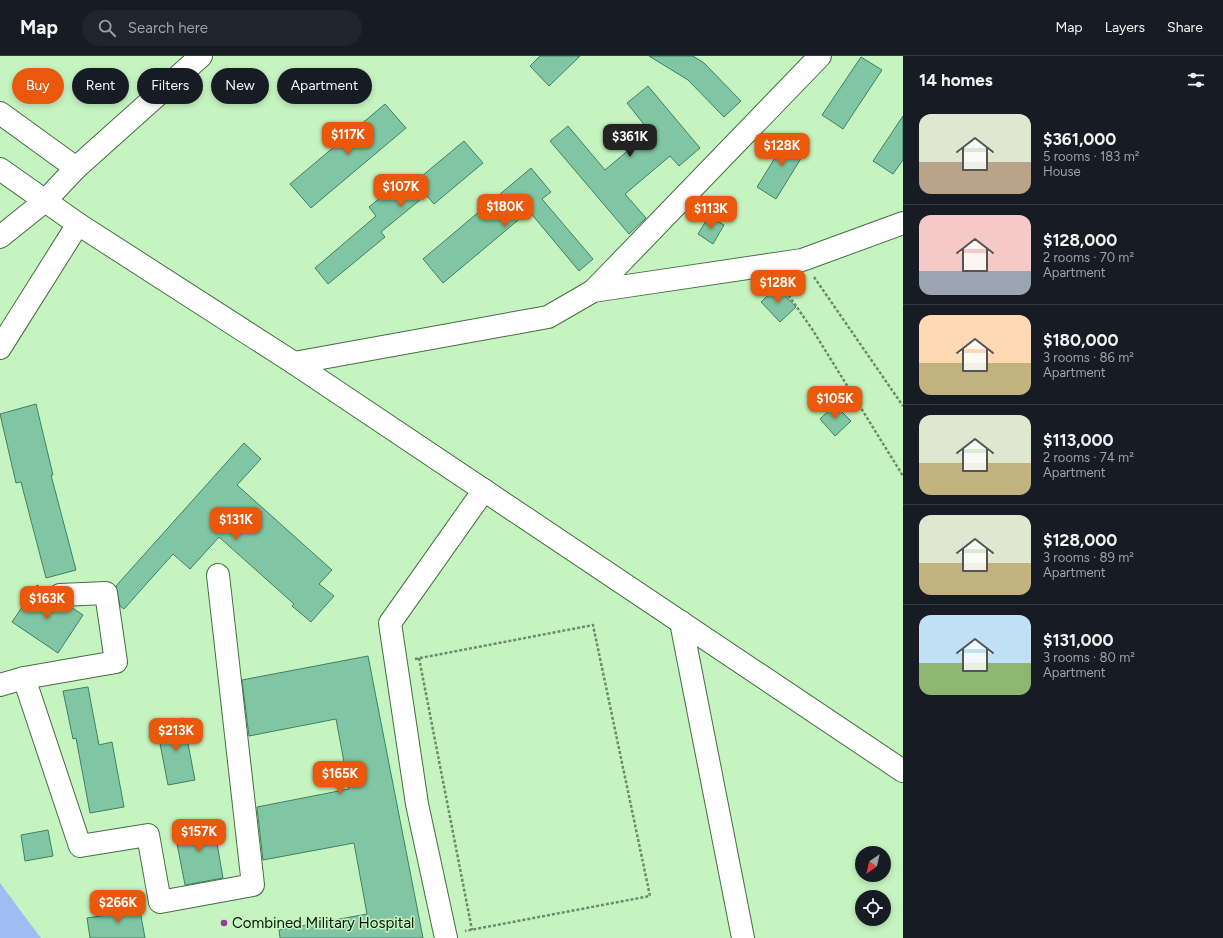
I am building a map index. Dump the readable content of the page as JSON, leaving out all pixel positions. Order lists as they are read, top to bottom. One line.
{"places":["Combined Military Hospital"],"north":"bottom left","page":{"header":"Map","search":"Search here","nav":["Map","Layers","Share"],"heading":"14 homes","chip":["Buy","Rent","Filters","New","Apartment"],"list":[{"name":"$361,000","note":"5 rooms · 183 m² · House"},{"name":"$128,000","note":"2 rooms · 70 m² · Apartment"},{"name":"$180,000","note":"3 rooms · 86 m² · Apartment"},{"name":"$113,000","note":"2 rooms · 74 m² · Apartment"},{"name":"$128,000","note":"3 rooms · 89 m² · Apartment"},{"name":"$131,000","note":"3 rooms · 80 m² · Apartment"}],"price":["$117K","$361K","$128K","$107K","$180K","$113K","$128K","$105K","$131K","$163K","$213K","$165K","$157K","$266K"]}}
